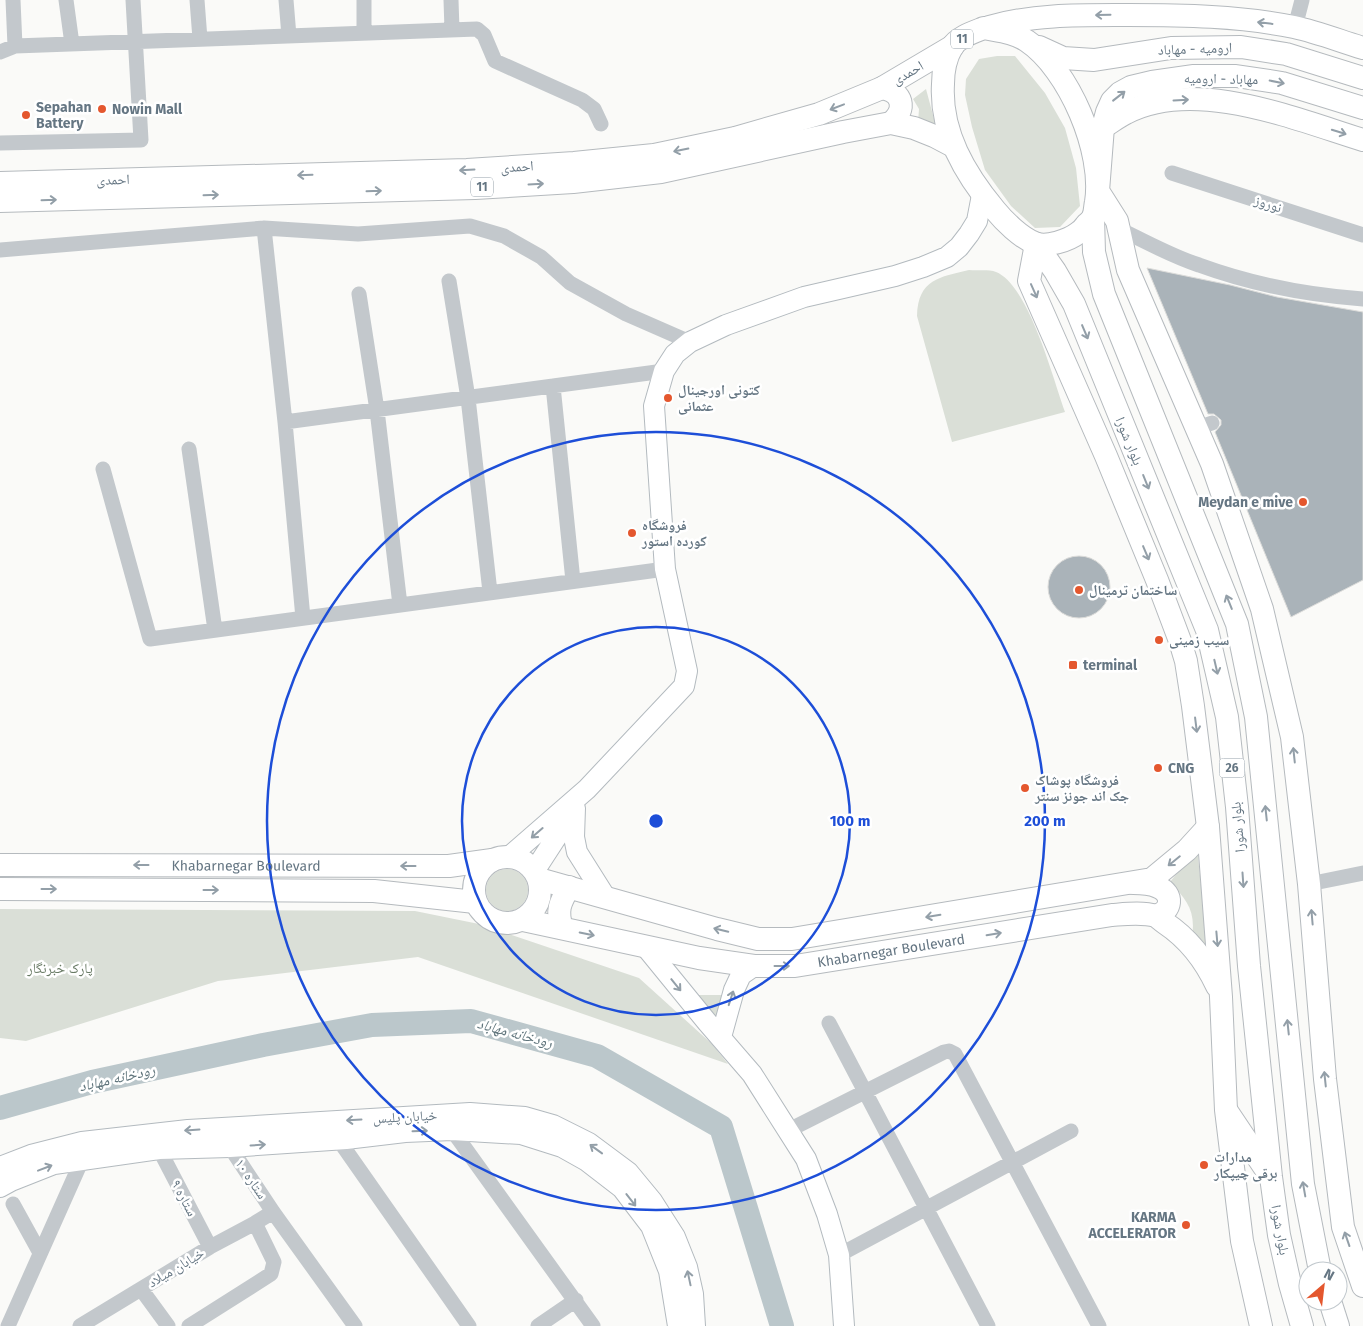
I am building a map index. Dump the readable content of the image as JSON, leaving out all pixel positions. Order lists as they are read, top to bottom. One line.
{"streets":{"main road":["11","ارومیه - مهاباد","احمدی","مهاباد - ارومیه","بلوار شورا","26","Khabarnegar Boulevard","خیابان پلیس"],"street":["نوروز","ستاره ۱۰","ستاره ۹","خیابان میلاد"]},"crossings":[["11","ارومیه - مهاباد"],["11","احمدی"],["11","مهاباد - ارومیه"],["11","بلوار شورا"],["11","26"],["خیابان پلیس","ستاره ۱۰"],["خیابان پلیس","ستاره ۹"],["ستاره ۱۰","خیابان میلاد"],["ستاره ۹","خیابان میلاد"]],"water":["رودخانه مهاباد"],"parks":["پارک خبرنگار"],"places":{"other":["Nowin Mall","Sepahan Battery","کتونی اورجینال عثمانی","Meydan e mive","فروشگاه کورده استور","ساختمان ترمینال","سیب زمینی","CNG","فروشگاه پوشاک جک اند جونز سنتر","مدارات برقی چیپکار","KARMA ACCELERATOR"],"transit":["terminal"]},"north":"top right","rings":["100 m","200 m"]}
